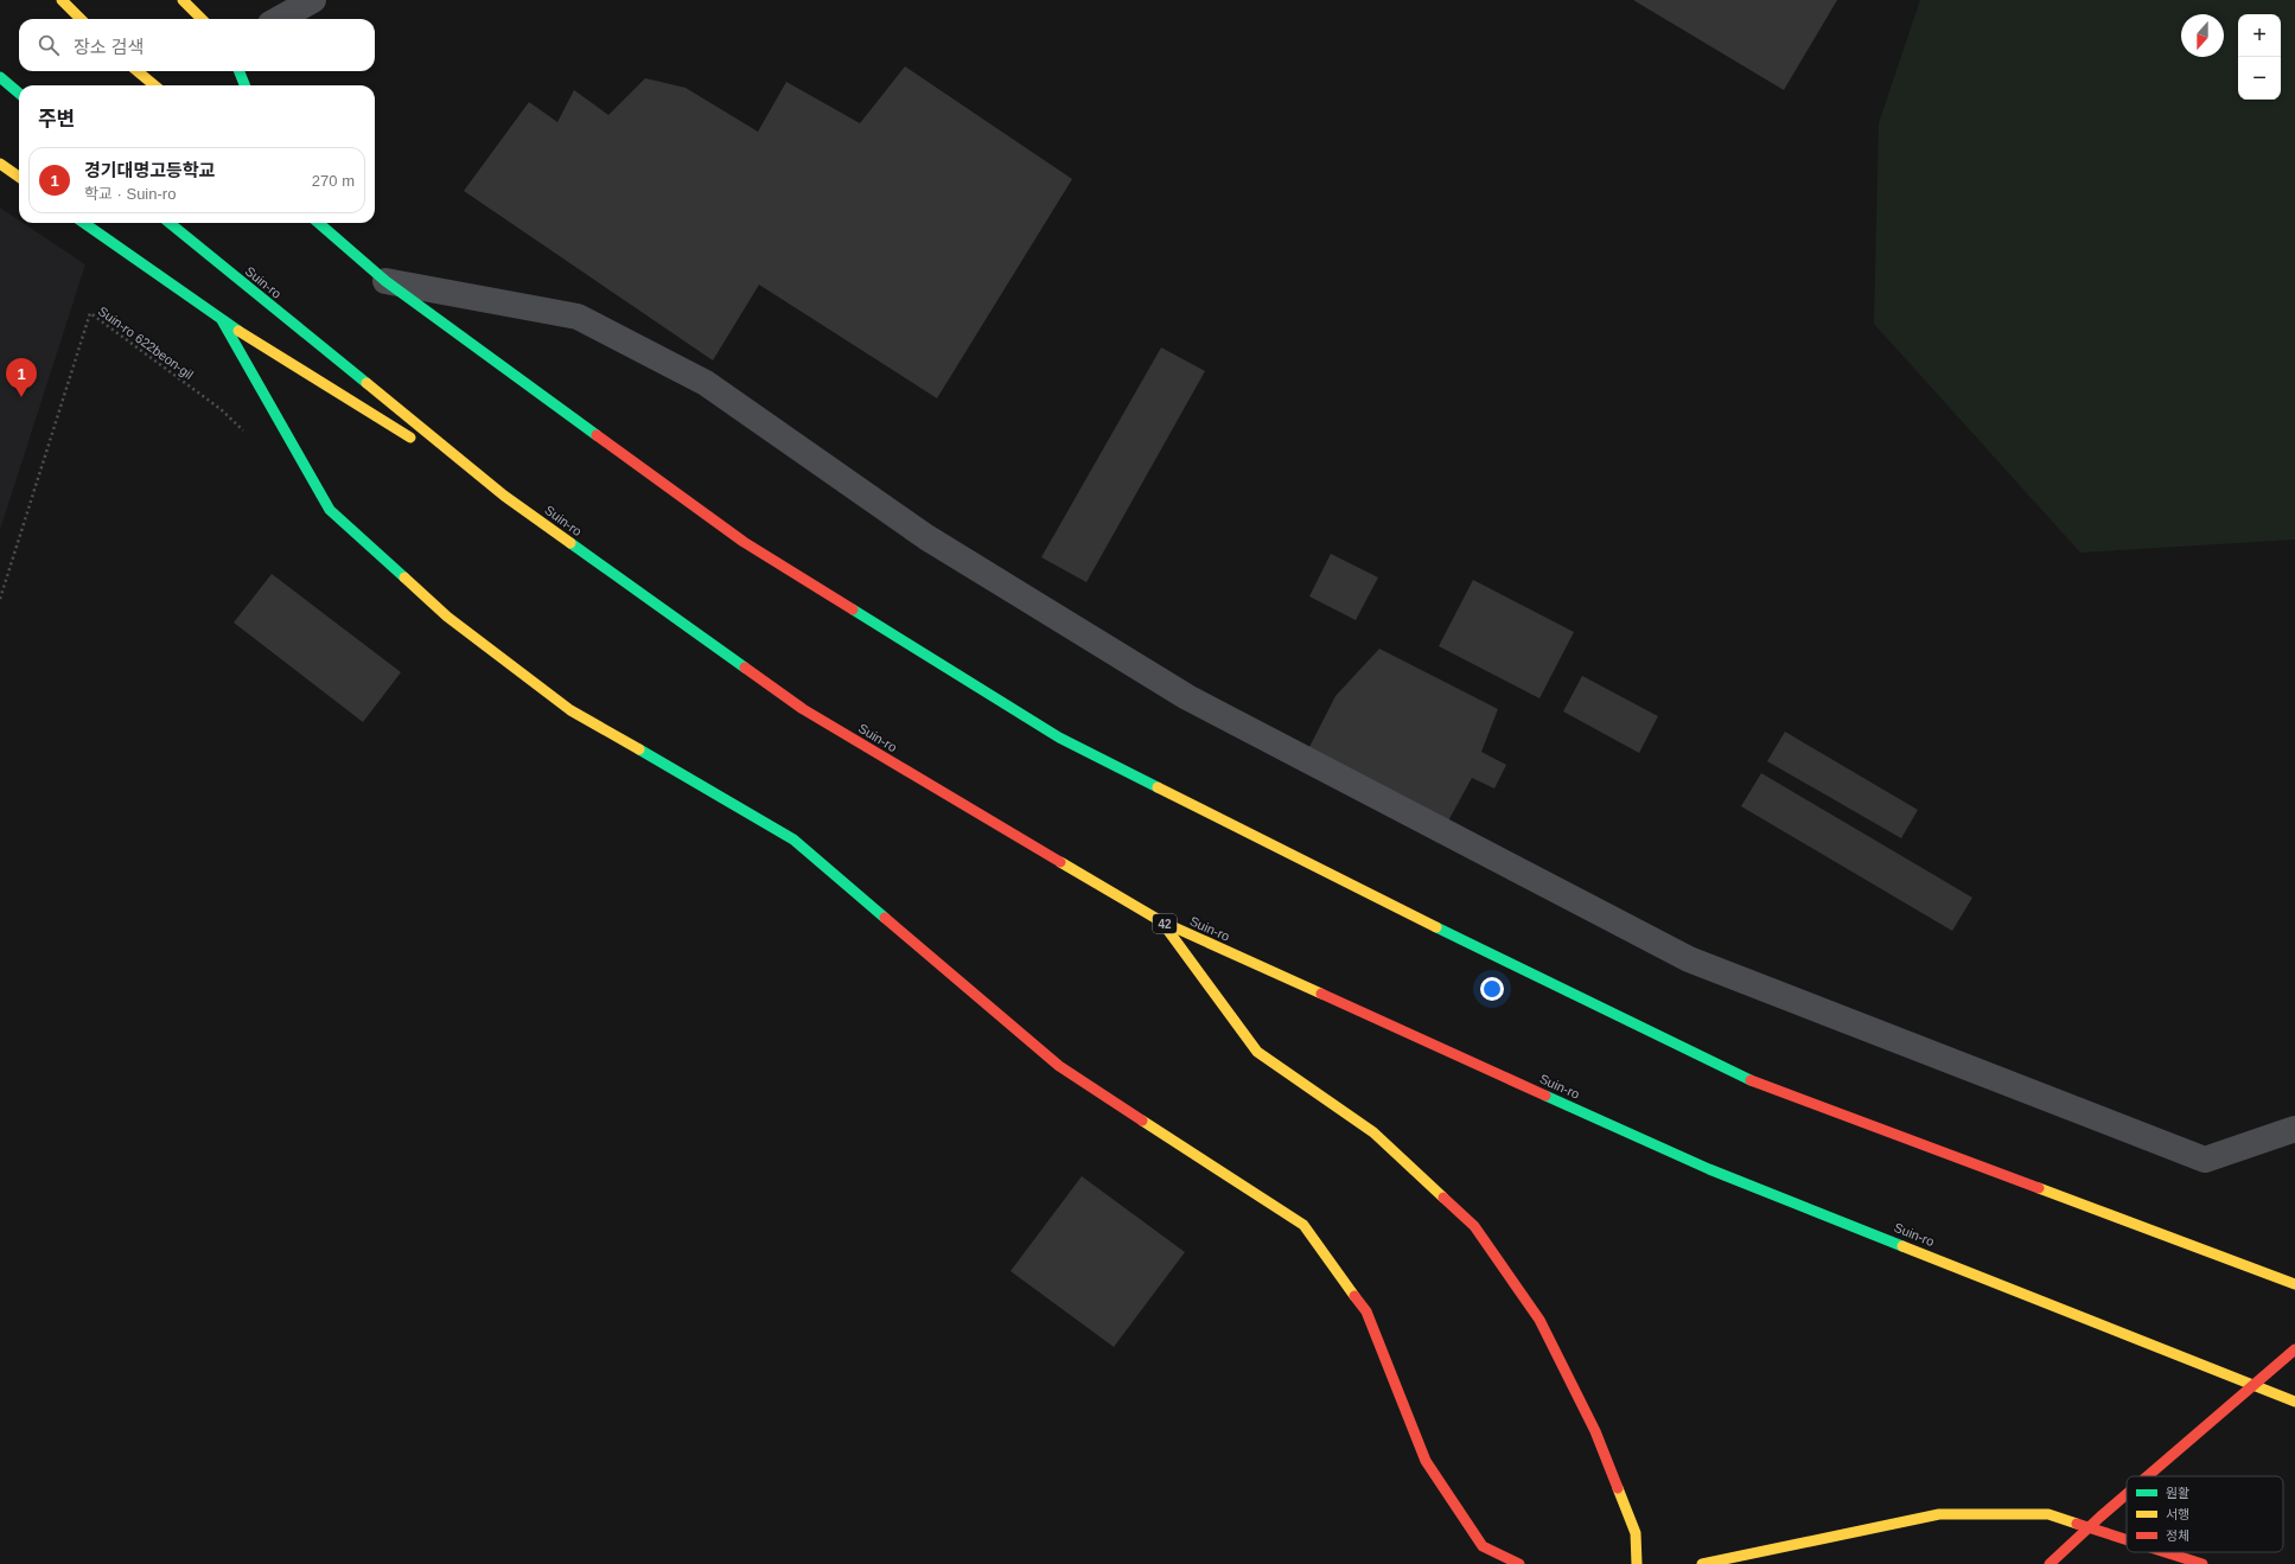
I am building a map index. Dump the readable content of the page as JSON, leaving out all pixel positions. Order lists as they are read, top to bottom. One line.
{"streets":{"main road":["Suin-ro","42"],"path":["Suin-ro 622beon-gil"]},"legend":["원활","서행","정체"],"north":"bottom","page":{"map_buttons":["+","−"],"search":"장소 검색","heading":"주변","list":[{"mark":"1","name":"경기대명고등학교","note":"학교 · Suin-ro","value":"270 m"}],"pins":"1"}}
